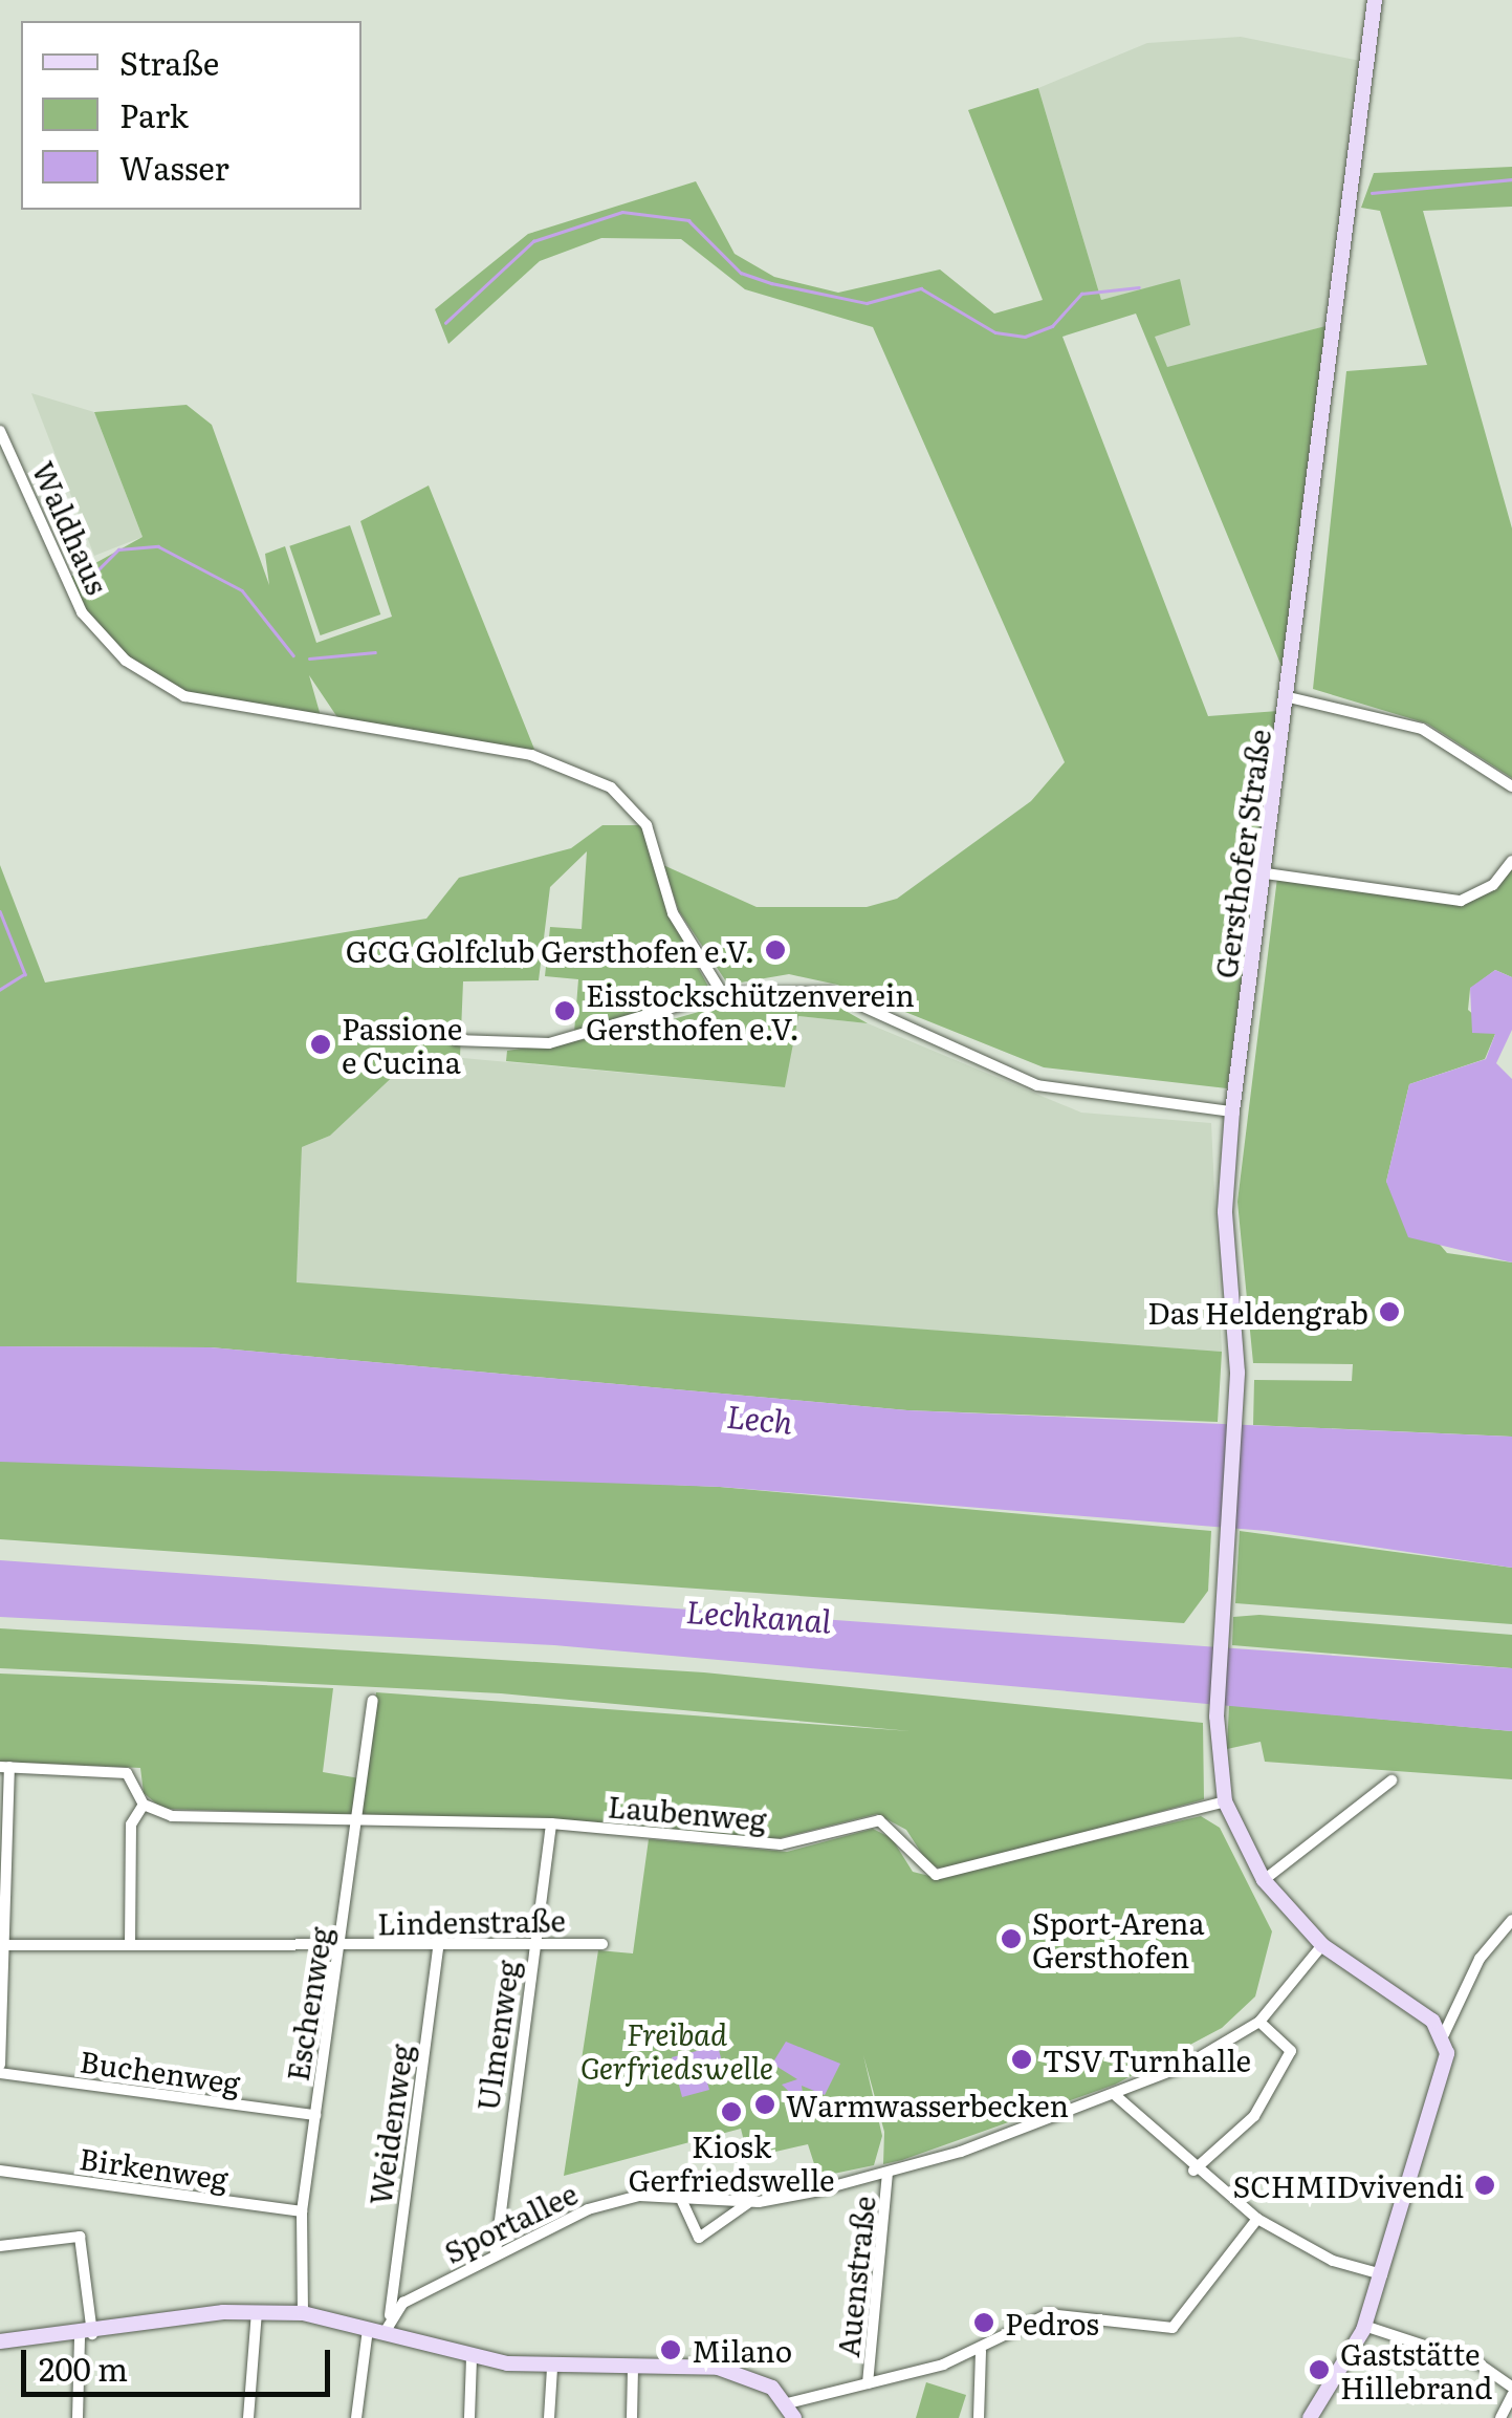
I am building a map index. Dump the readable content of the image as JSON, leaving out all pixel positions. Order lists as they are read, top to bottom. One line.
{"streets":{"main road":["Gersthofer Straße"],"street":["Waldhaus","Laubenweg","Lindenstraße","Eschenweg","Ulmenweg","Buchenweg","Weidenweg","Birkenweg","Sportallee","Auenstraße"]},"crossings":[["Gersthofer Straße","Laubenweg"],["Laubenweg","Eschenweg"],["Laubenweg","Ulmenweg"],["Lindenstraße","Eschenweg"],["Lindenstraße","Ulmenweg"],["Lindenstraße","Weidenweg"],["Eschenweg","Buchenweg"],["Eschenweg","Birkenweg"],["Ulmenweg","Sportallee"],["Weidenweg","Sportallee"],["Sportallee","Auenstraße"]],"water":["Lech","Lechkanal"],"parks":["Freibad Gerfriedswelle"],"places":["GCG Golfclub Gersthofen e.V.","Eisstockschützenverein Gersthofen e.V.","Passione e Cucina","Das Heldengrab","Sport-Arena Gersthofen","TSV Turnhalle","Warmwasserbecken","Kiosk Gerfriedswelle","SCHMIDvivendi","Pedros","Milano","Gaststätte Hillebrand"],"legend":["Straße","Park","Wasser"],"scale_bar":"200 m"}
